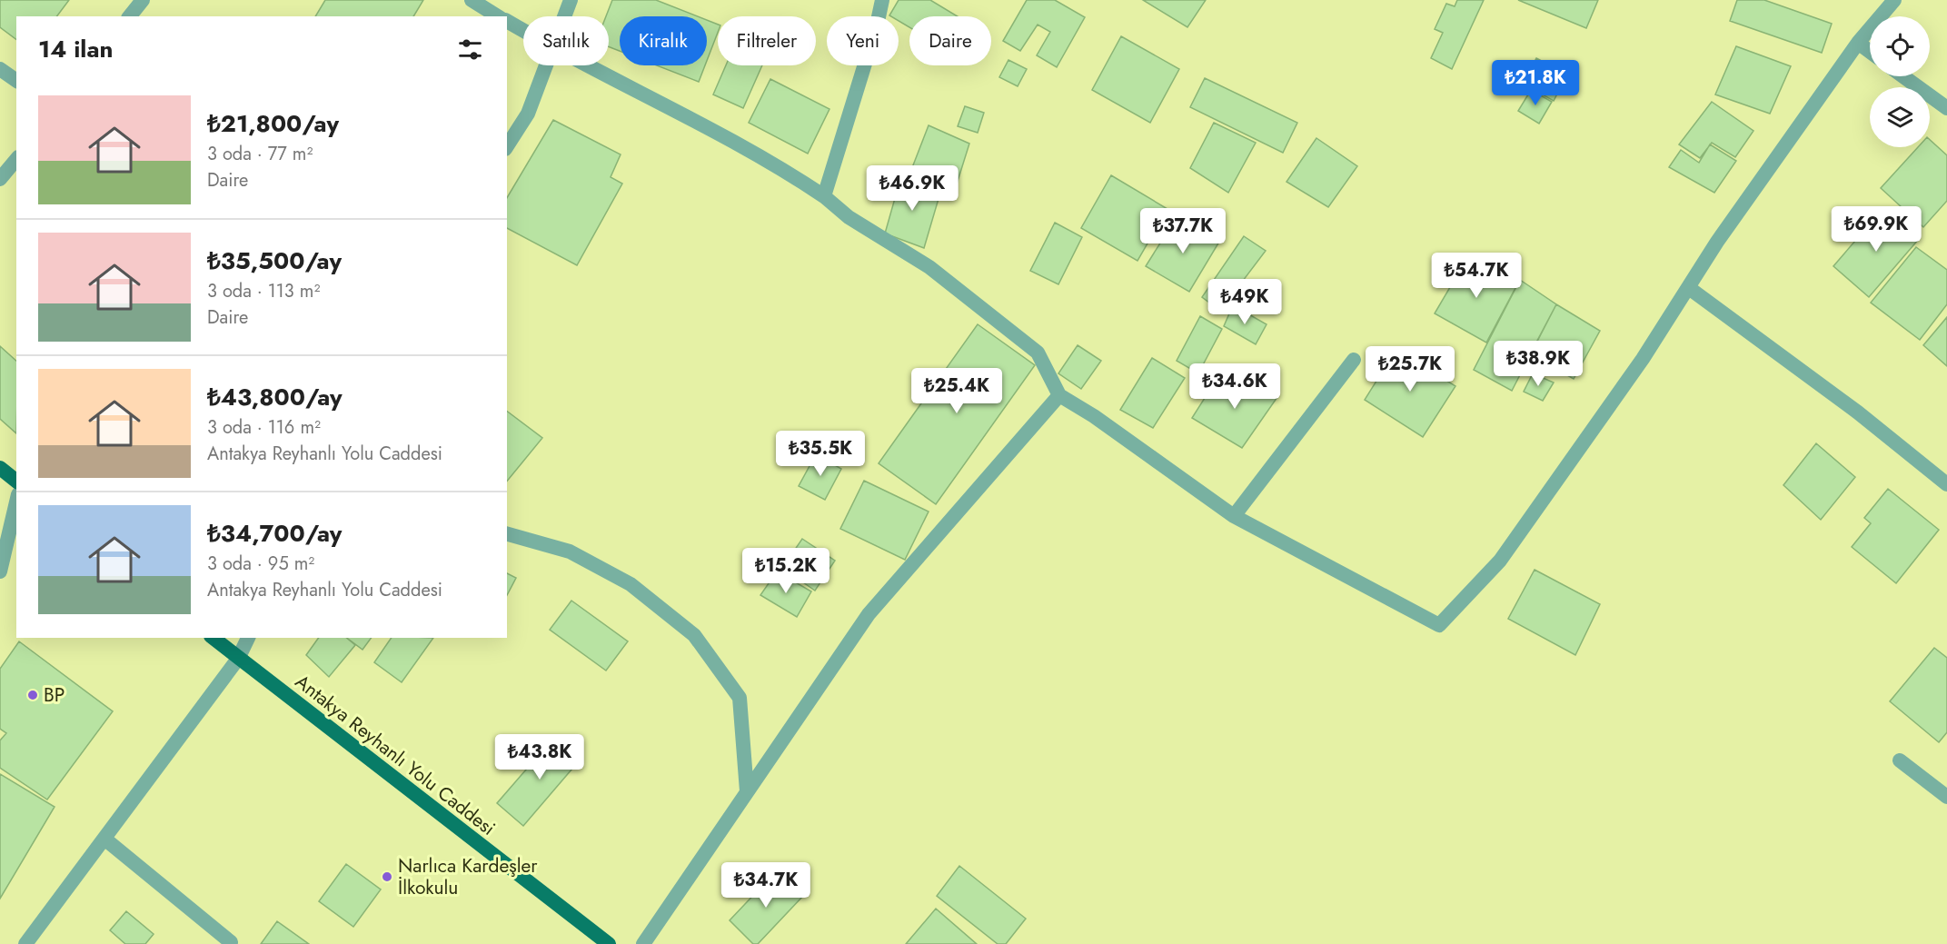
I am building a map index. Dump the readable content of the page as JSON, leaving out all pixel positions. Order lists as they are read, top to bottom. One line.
{"streets":{"main road":["Antakya Reyhanlı Yolu Caddesi"]},"places":["BP","Narlıca Kardeşler İlkokulu"],"page":{"chip":["Satılık","Kiralık","Filtreler","Yeni","Daire"],"heading":"14 ilan","price":["₺21.8K","₺46.9K","₺69.9K","₺37.7K","₺54.7K","₺49K","₺38.9K","₺25.7K","₺34.6K","₺25.4K","₺35.5K","₺15.2K","₺43.8K","₺34.7K"],"list":[{"name":"₺21,800/ay","note":"3 oda · 77 m² · Daire"},{"name":"₺35,500/ay","note":"3 oda · 113 m² · Daire"},{"name":"₺43,800/ay","note":"3 oda · 116 m² · Antakya Reyhanlı Yolu Caddesi"},{"name":"₺34,700/ay","note":"3 oda · 95 m² · Antakya Reyhanlı Yolu Caddesi"}]}}
